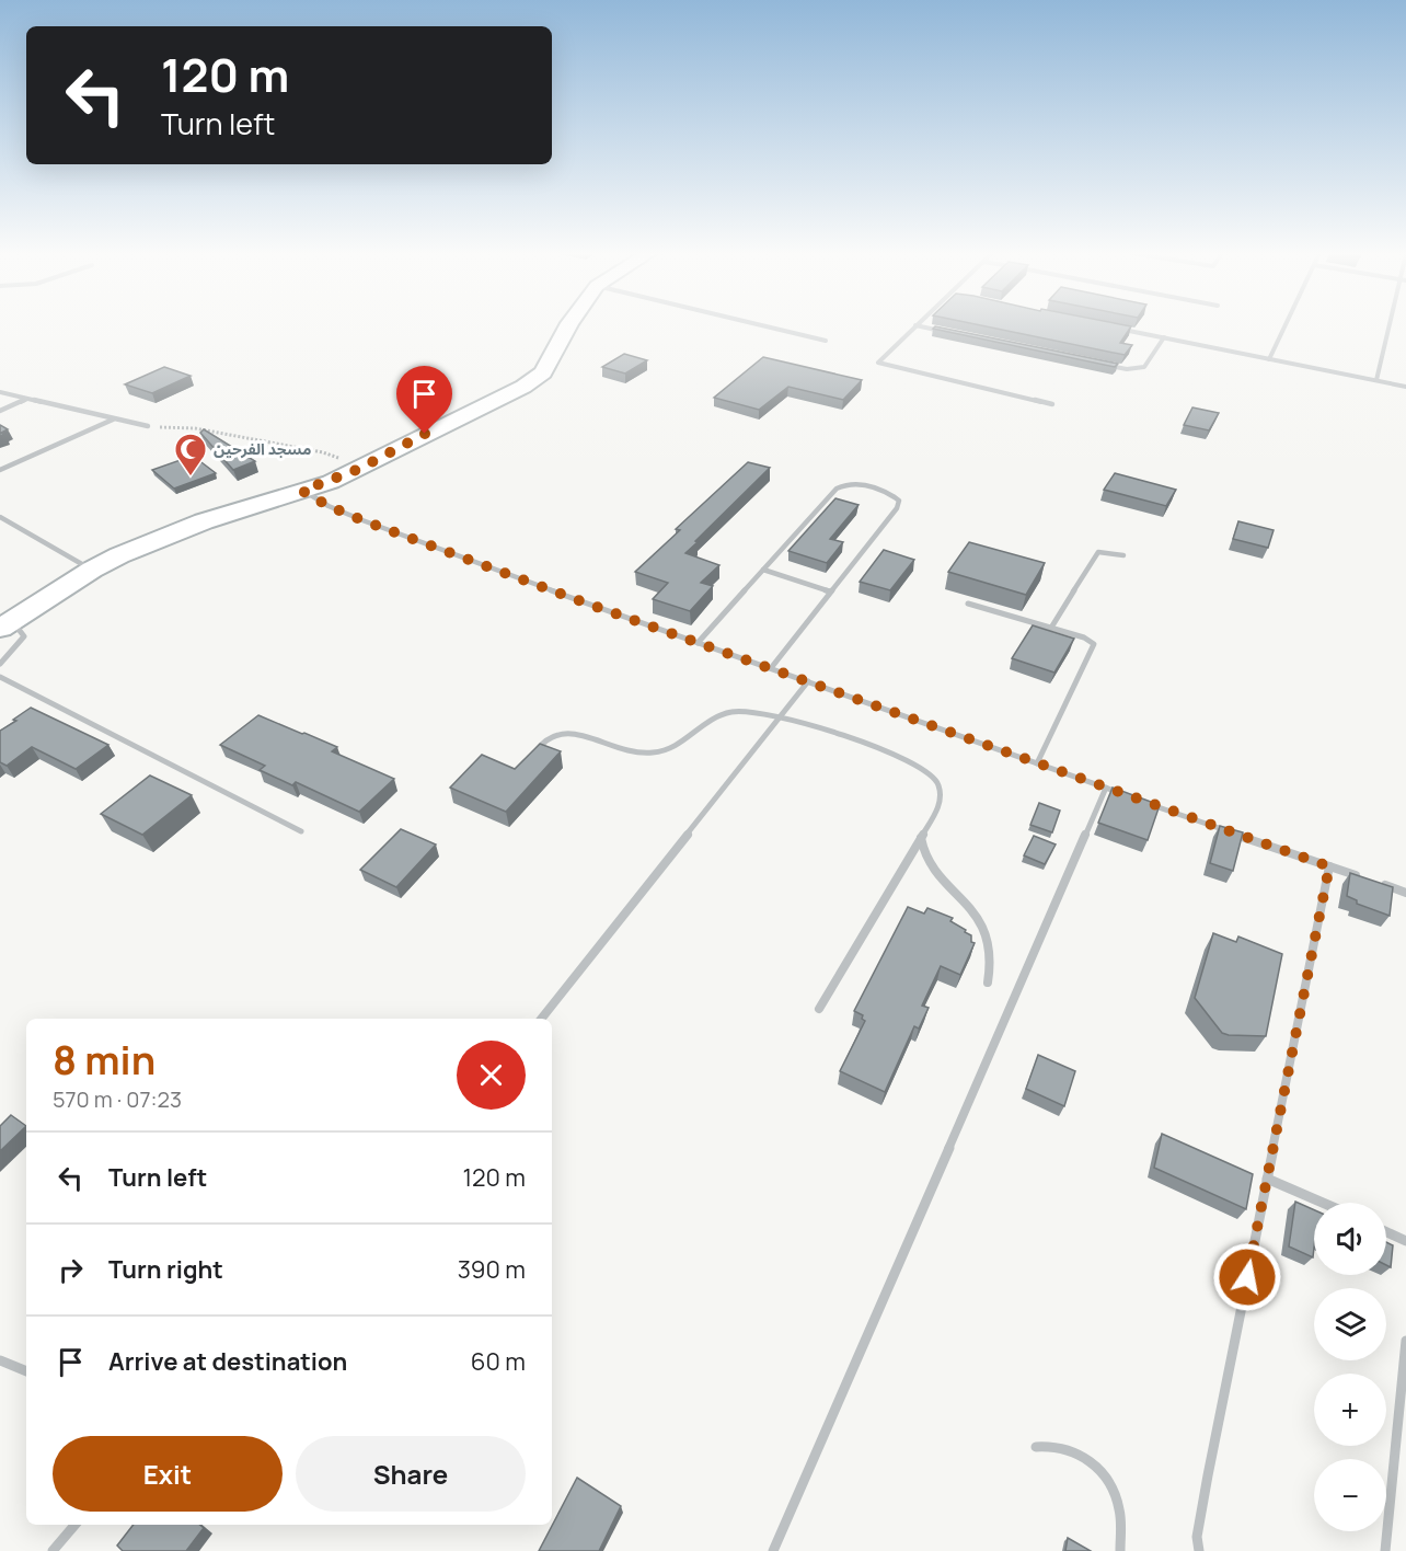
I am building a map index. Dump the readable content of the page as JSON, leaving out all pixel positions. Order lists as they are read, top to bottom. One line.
{"places":{"mosque":["مسجد الفرحين"]},"page":{"turn":["120 m","Turn left"],"heading":["8 min","570 m · 07:23"],"list":[{"name":"Turn left","value":"120 m"},{"name":"Turn right","value":"390 m"},{"name":"Arrive at destination","value":"60 m"}],"map_buttons":["+","−"],"buttons":["Exit","Share"]}}
